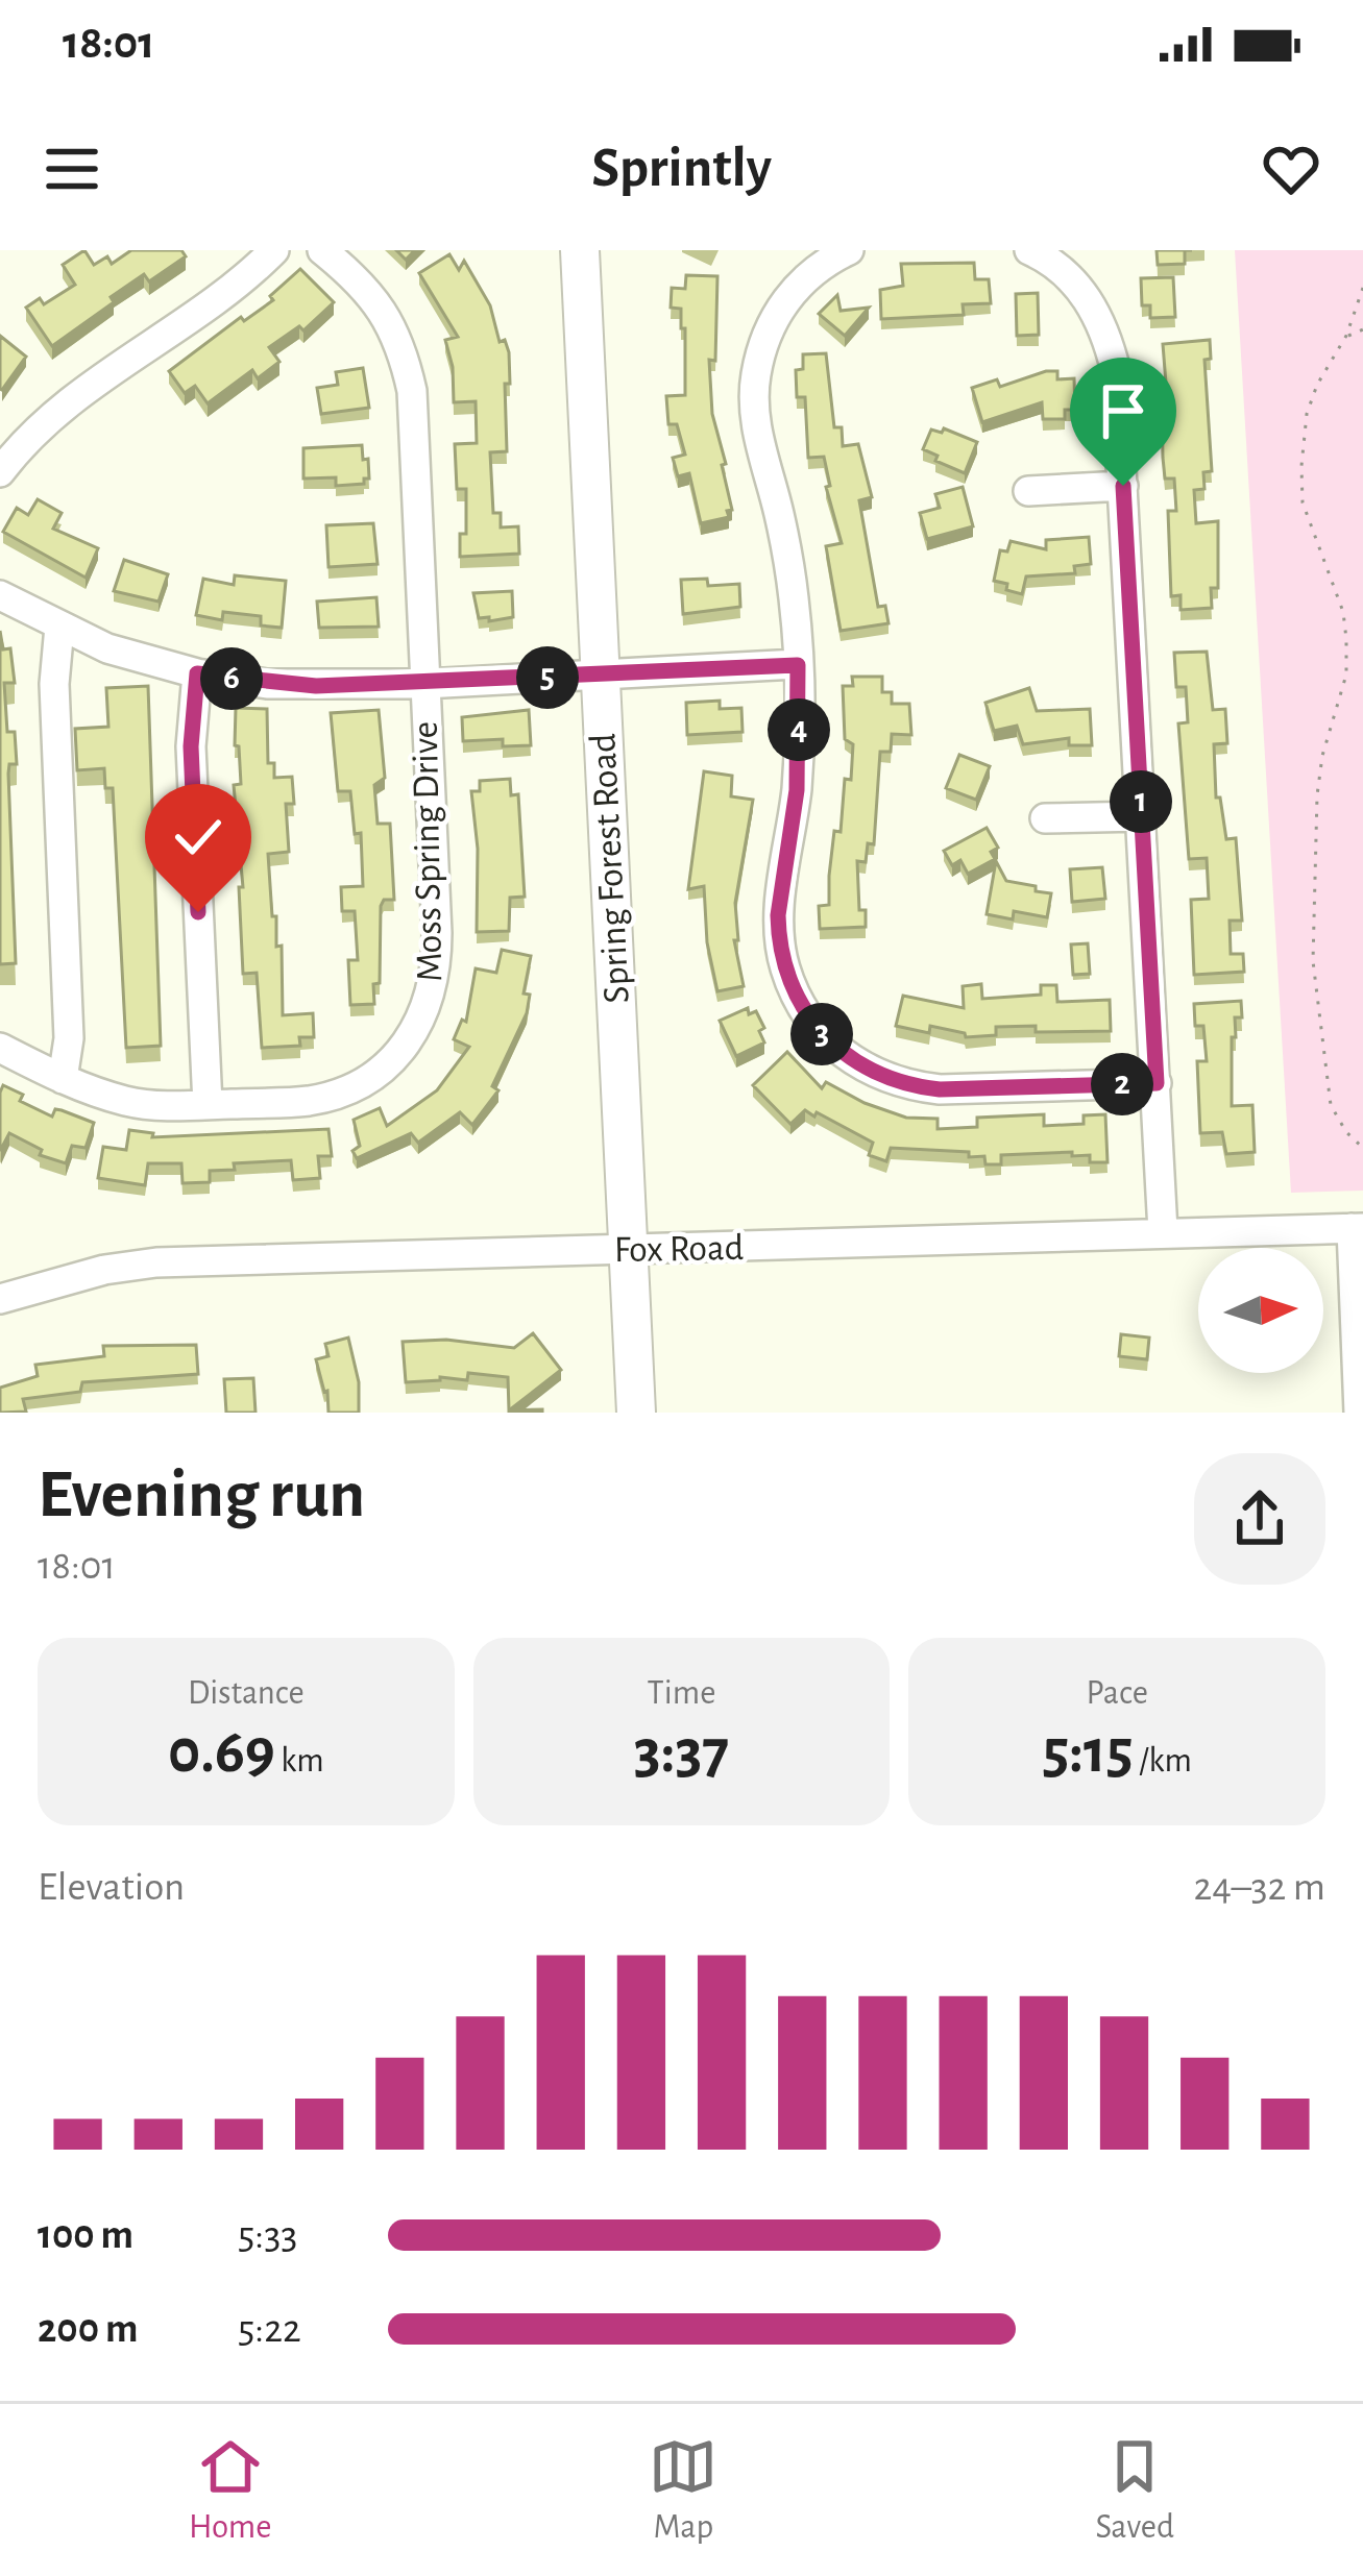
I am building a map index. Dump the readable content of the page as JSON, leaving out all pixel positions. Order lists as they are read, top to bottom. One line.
{"streets":{"main road":["Spring Forest Road"],"street":["Moss Spring Drive","Fox Road"]},"crossings":[["Spring Forest Road","Fox Road"]],"north":"right","page":{"status":"18:01","header":"Sprintly","pins":["5","6","4","1","3","2"],"heading":["Evening run","18:01"],"stats":[["Distance","0.69 km"],["Time","3:37"],["Pace","5:15 /km"]],"chart":["Elevation","24–32 m"],"list":[{"name":"100 m","note":"5:33"},{"name":"200 m","note":"5:22"}],"tabs":["Home","Map","Saved"]}}
